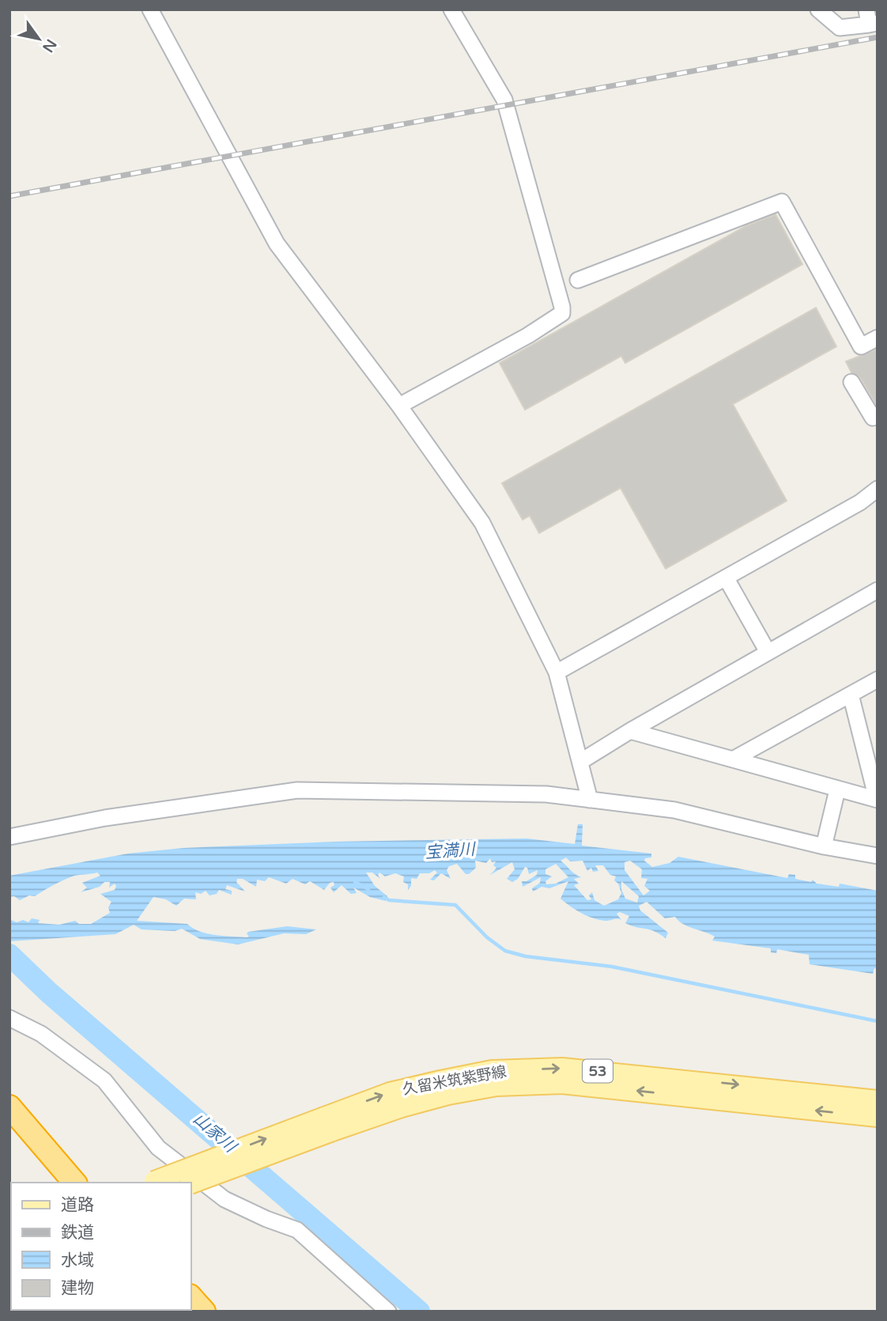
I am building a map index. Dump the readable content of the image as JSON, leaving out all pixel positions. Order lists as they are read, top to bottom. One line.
{"streets":{"main road":["53","久留米筑紫野線"]},"water":["宝満川","山家川"],"legend":["道路","鉄道","水域","建物"],"north":"bottom right"}
